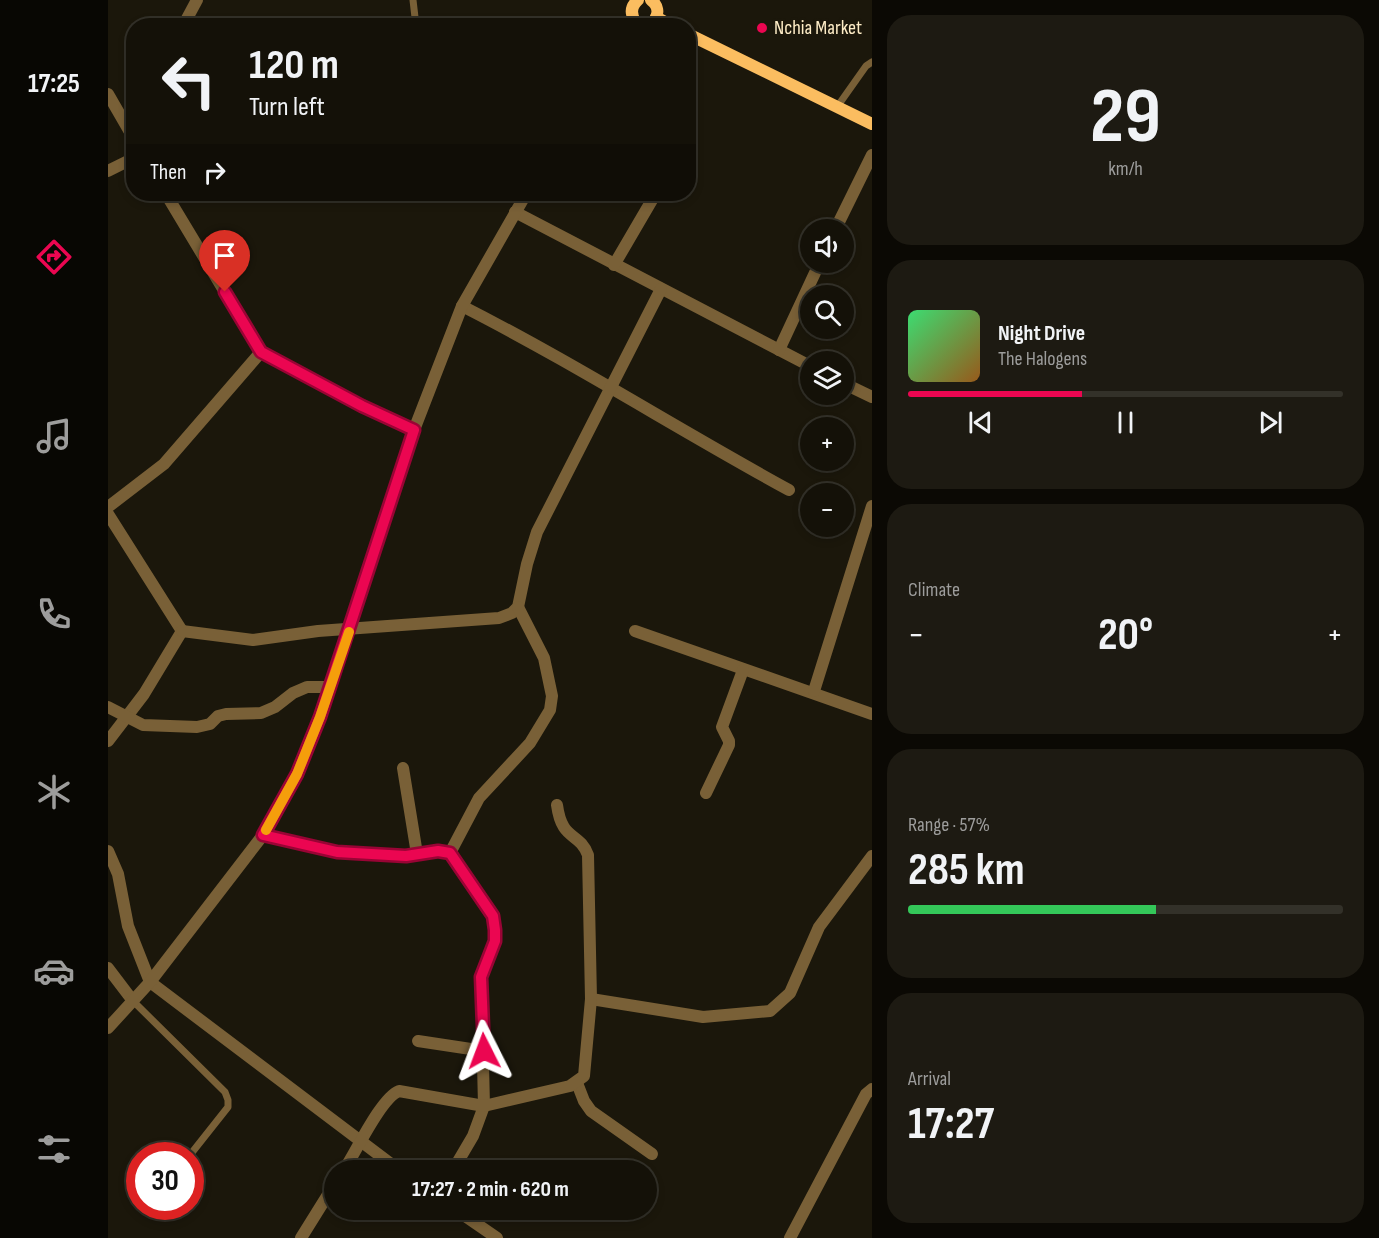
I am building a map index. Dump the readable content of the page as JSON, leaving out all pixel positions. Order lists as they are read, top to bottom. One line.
{"places":["Nchia Market"],"page":{"tabs":"17:25","tile":[["29","km/h"],"Climate",["Range · 57%","285 km"],["Arrival","17:27"]],"turn":["120 m","Turn left"],"then":"Then","map_buttons":["+","−"],"song":["Night Drive","The Halogens"],"heat":["−","20°","+"],"limit":"30","trip":"17:27 · 2 min · 620 m"}}
